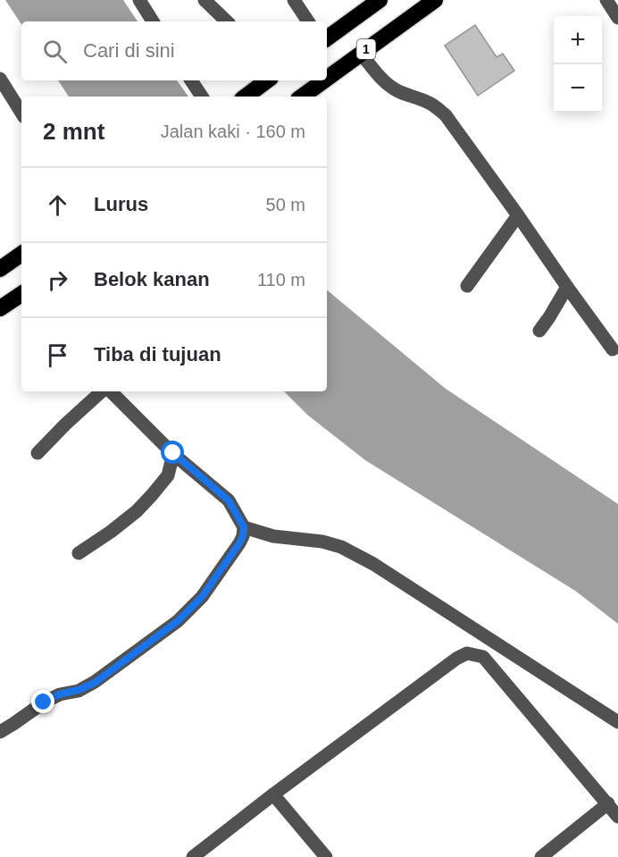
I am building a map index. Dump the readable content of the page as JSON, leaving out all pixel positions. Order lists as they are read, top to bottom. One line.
{"streets":{"highway":["1"]},"page":{"map_buttons":["+","−"],"search":"Cari di sini","heading":["2 mnt","Jalan kaki · 160 m"],"list":[["Lurus","50 m"],["Belok kanan","110 m"],"Tiba di tujuan"]}}
